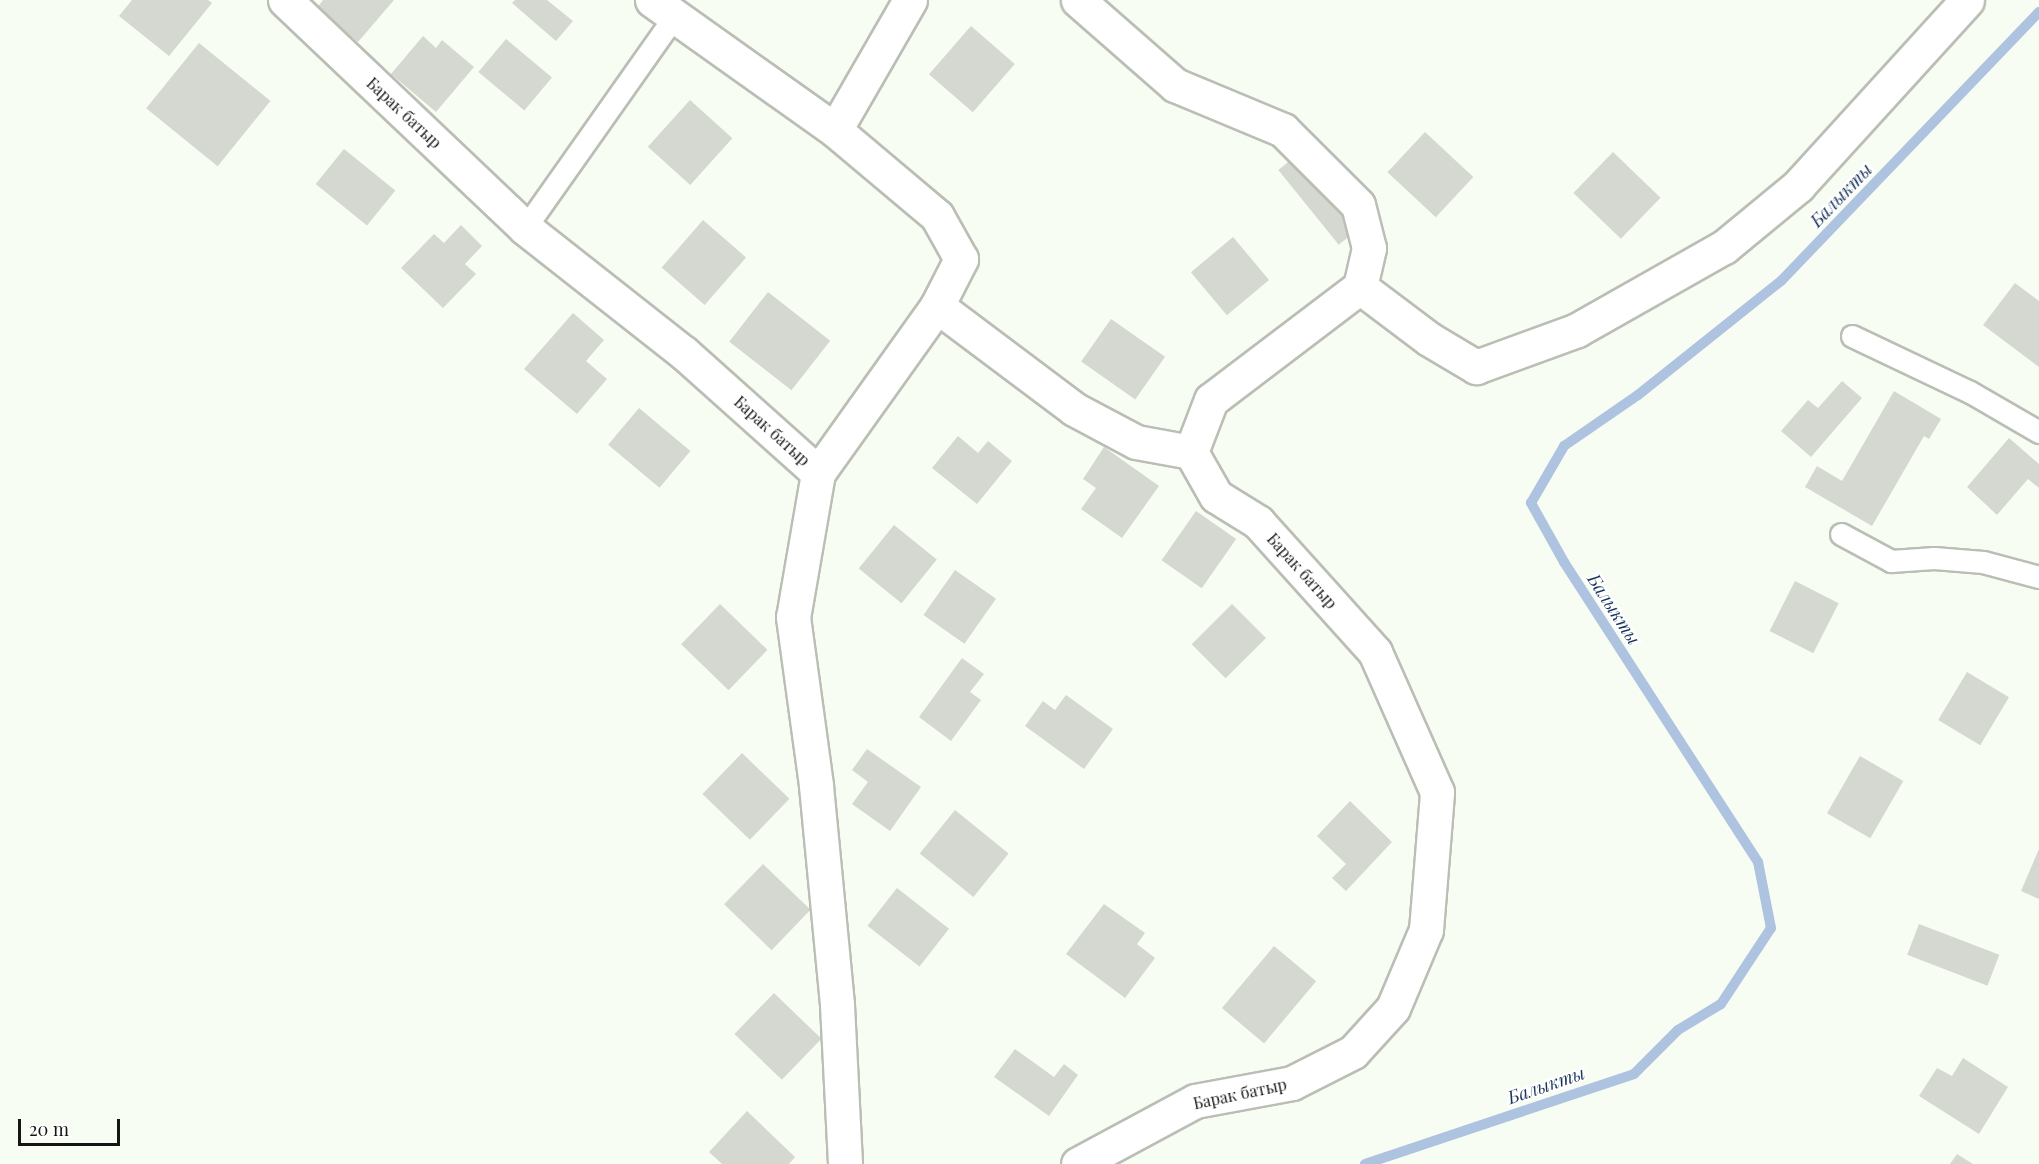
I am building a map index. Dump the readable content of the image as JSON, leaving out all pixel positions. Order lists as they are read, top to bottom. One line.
{"streets":{"street":["Барак батыр"]},"water":["Балыкты"],"scale_bar":"20 m"}
